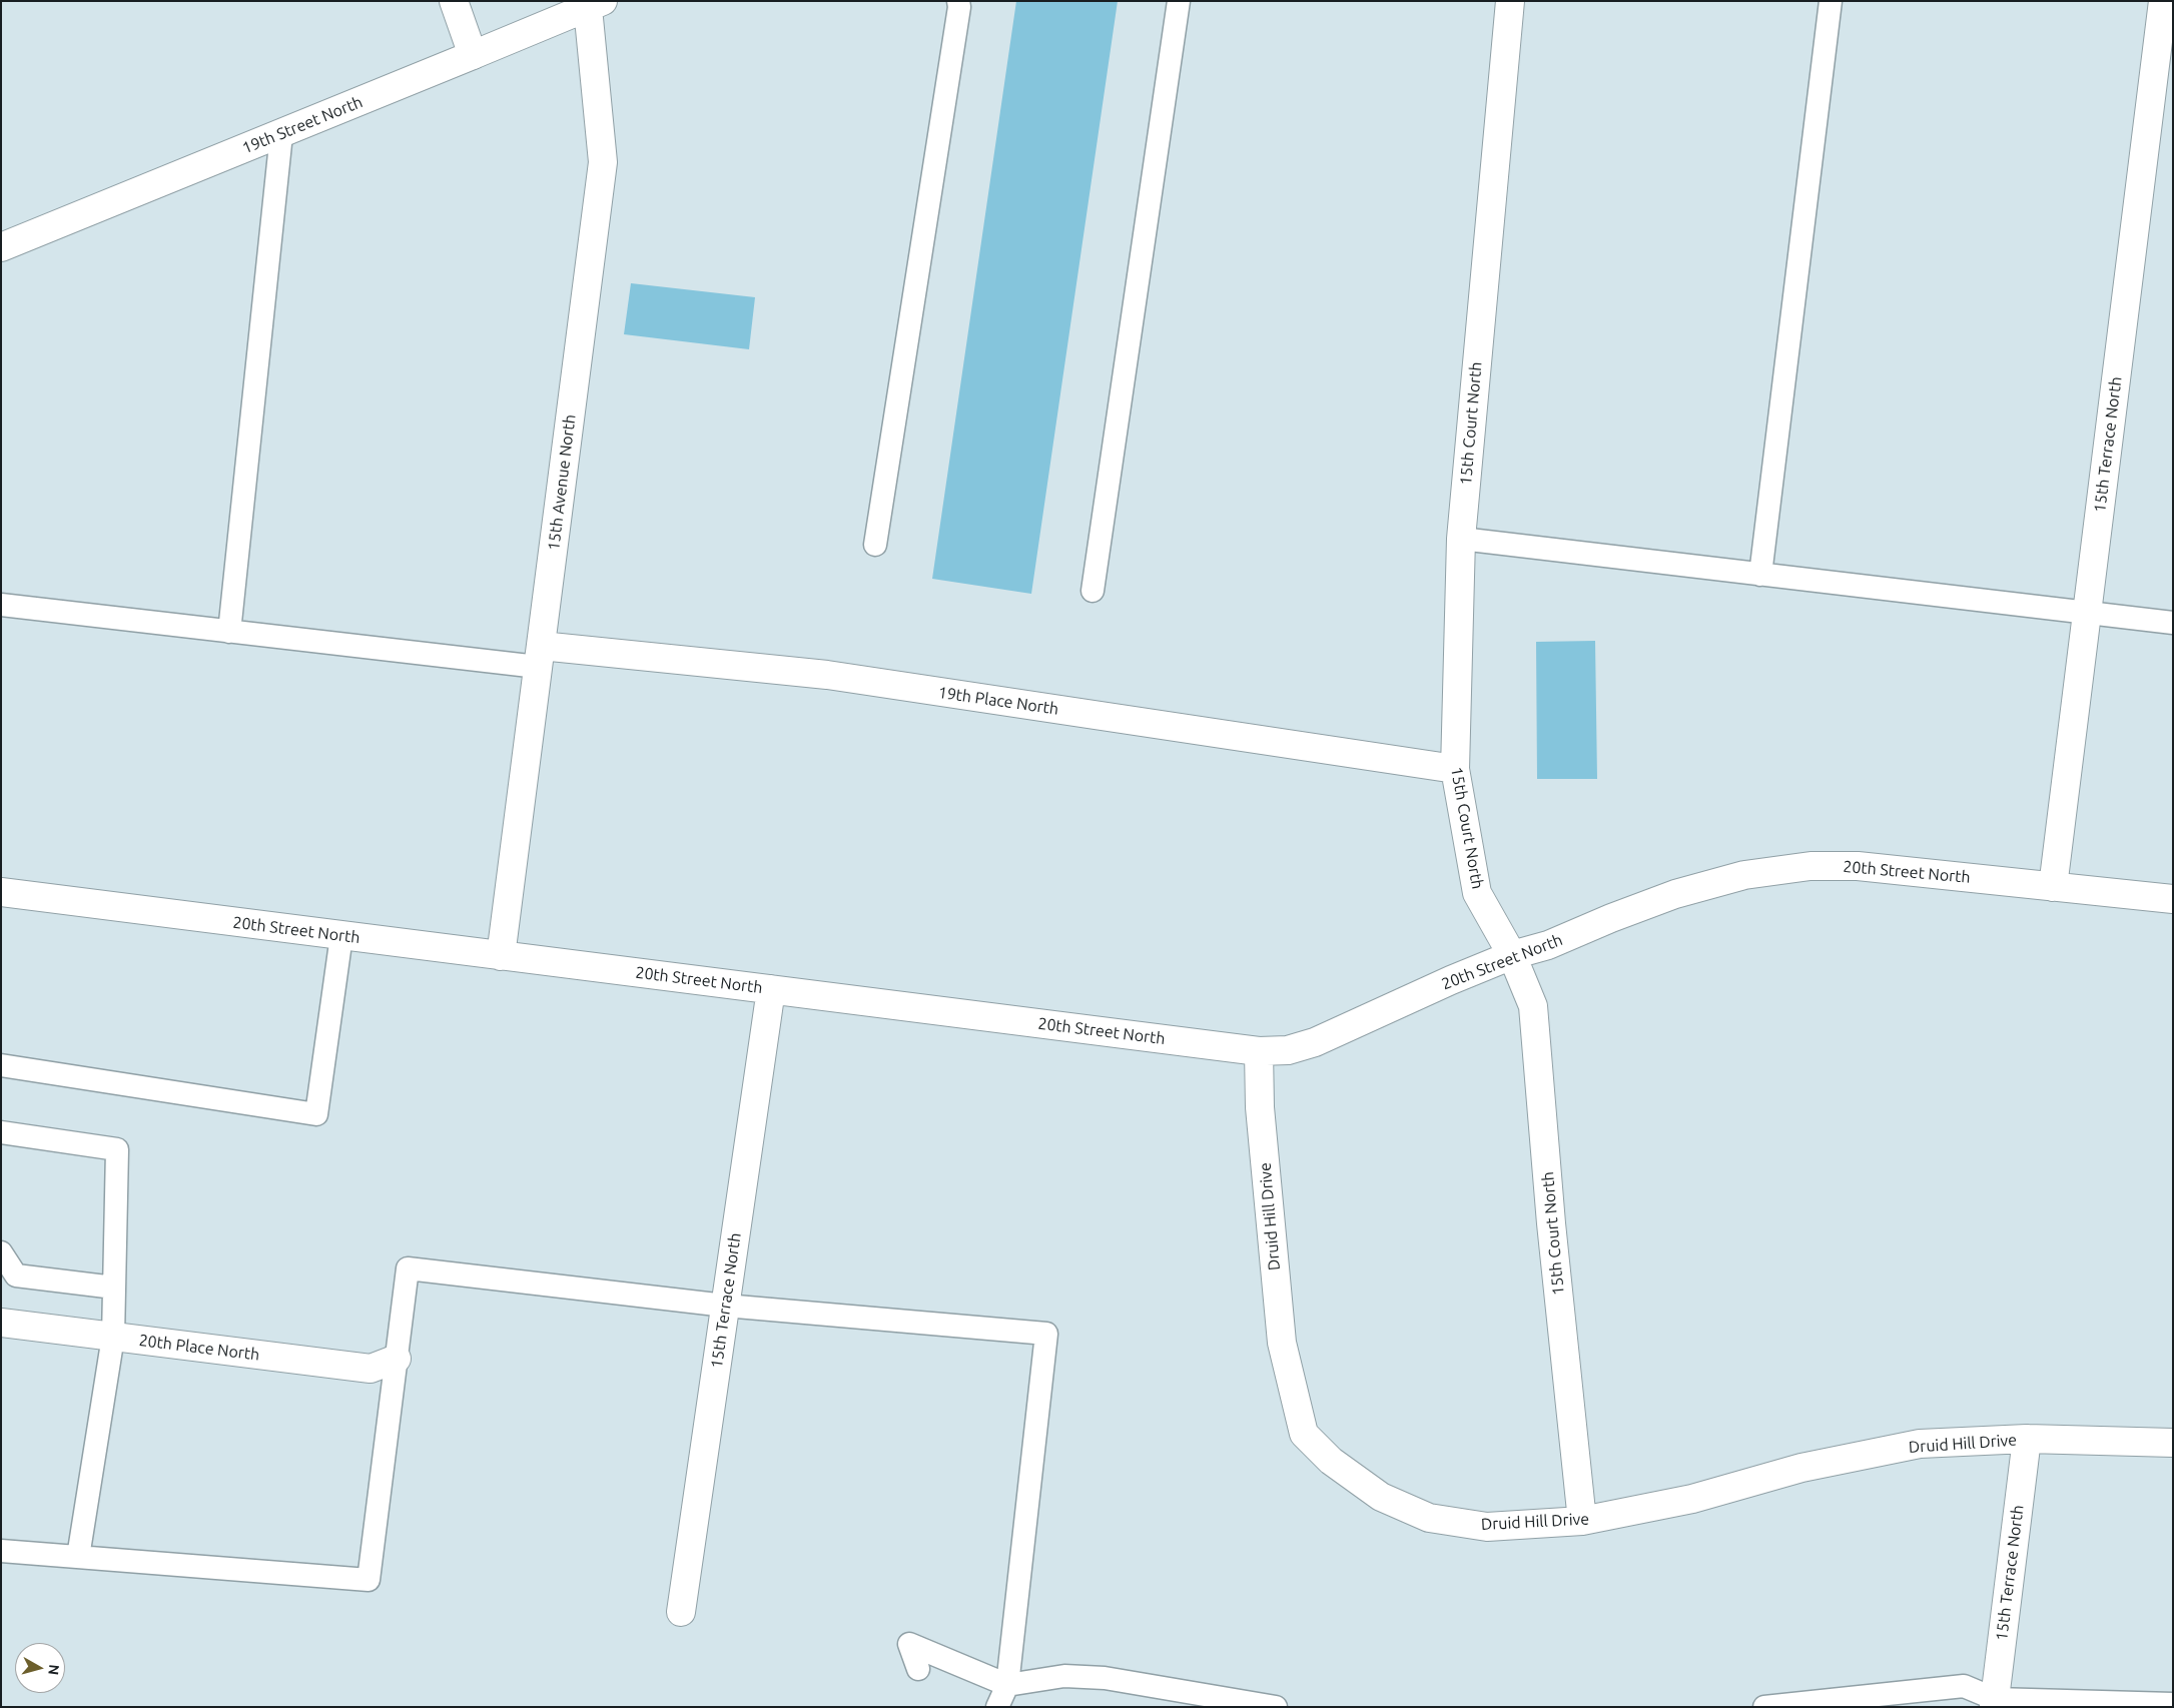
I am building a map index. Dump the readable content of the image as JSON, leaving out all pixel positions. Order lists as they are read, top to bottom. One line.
{"streets":{"street":["19th Street North","15th Court North","15th Terrace North","15th Avenue North","19th Place North","20th Street North","Druid Hill Drive","20th Place North"]},"crossings":[["19th Street North","15th Avenue North"],["15th Court North","19th Place North"],["15th Court North","20th Street North"],["15th Court North","Druid Hill Drive"],["15th Terrace North","20th Street North"],["15th Terrace North","Druid Hill Drive"],["15th Avenue North","19th Place North"],["15th Avenue North","20th Street North"],["20th Street North","Druid Hill Drive"]],"north":"right"}
